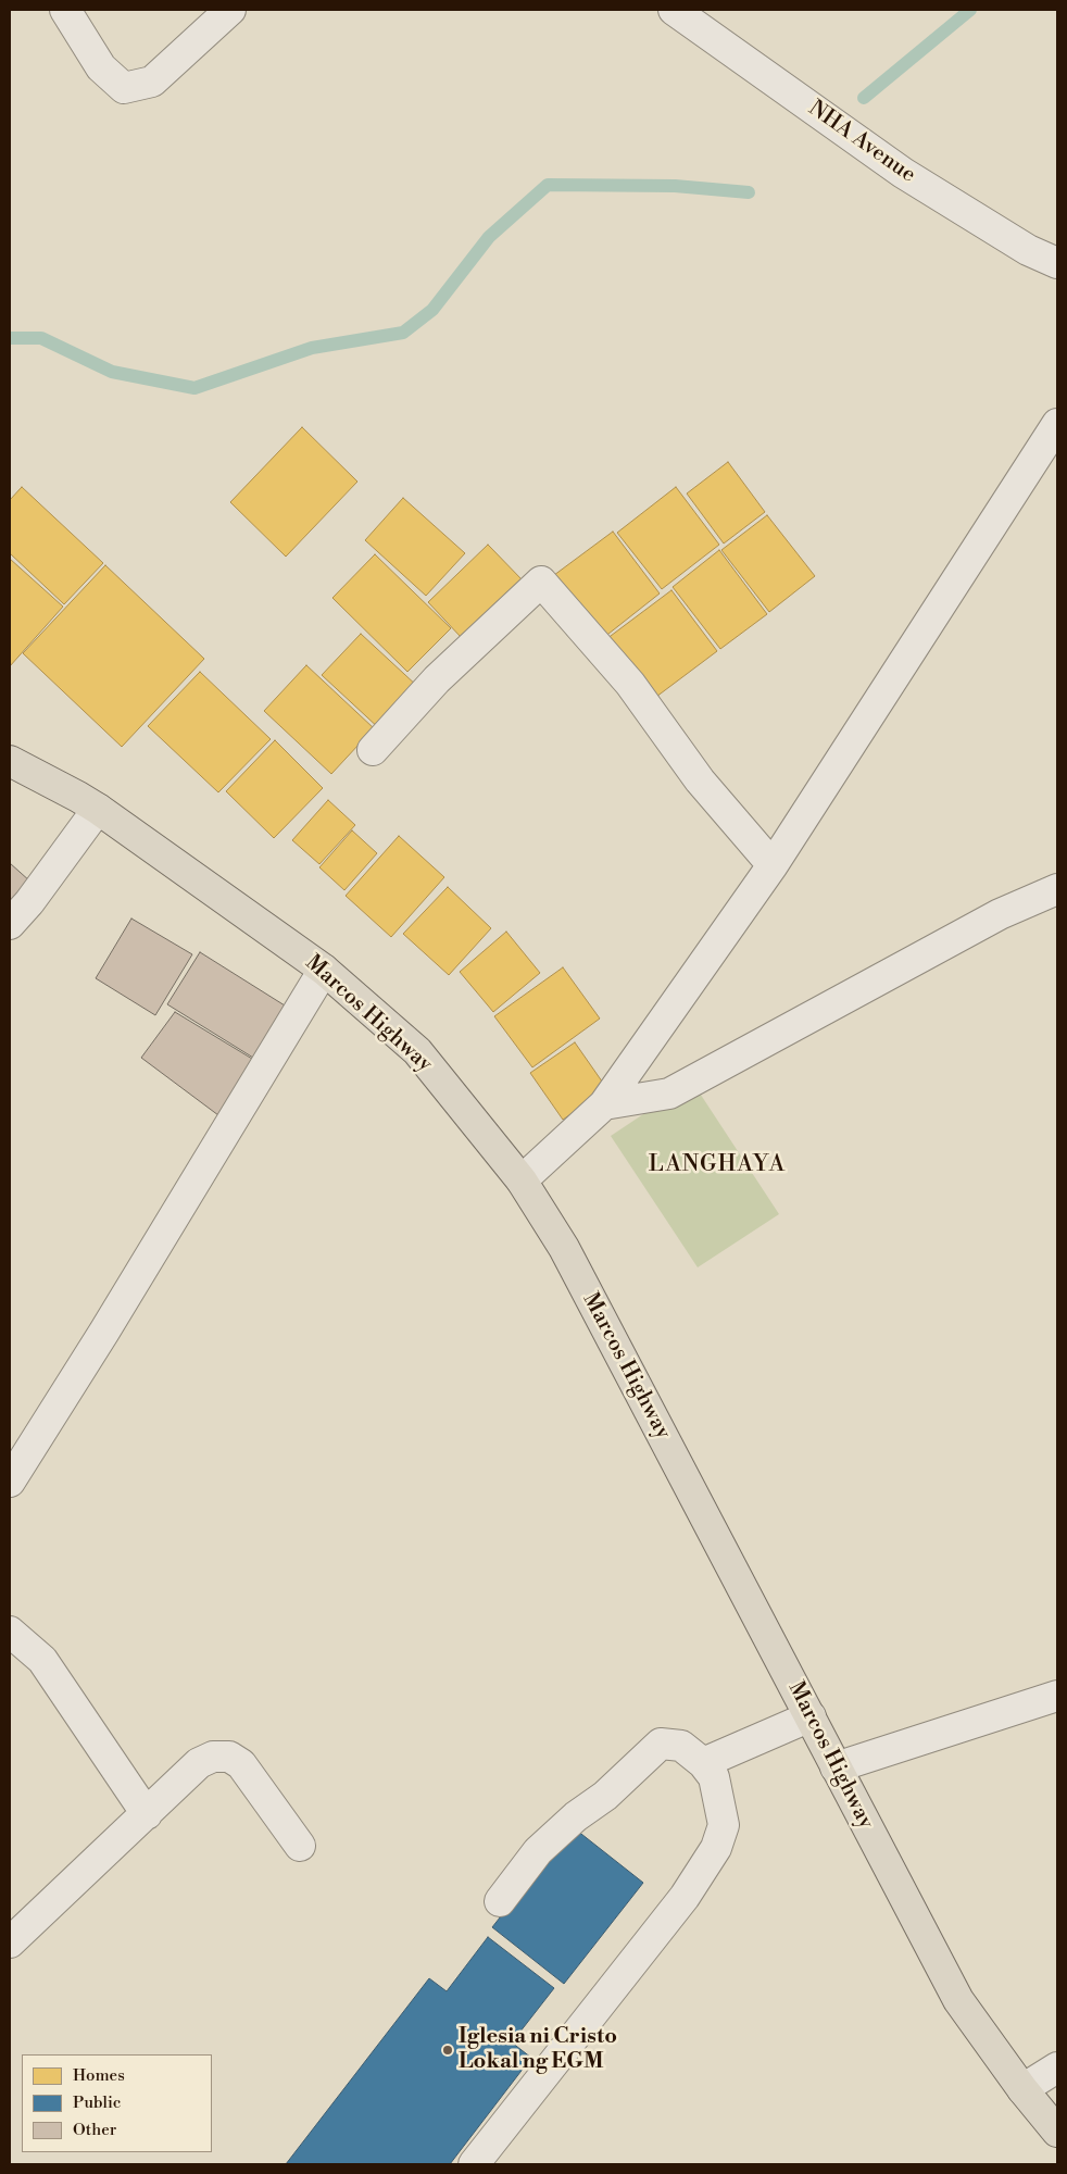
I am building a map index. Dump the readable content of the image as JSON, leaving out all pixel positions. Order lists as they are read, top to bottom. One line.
{"streets":{"main road":["Marcos Highway"],"street":["NHA Avenue"]},"districts":["LANGHAYA"],"places":["Iglesia ni Cristo Lokal ng EGM"],"legend":["Homes","Public","Other"]}
